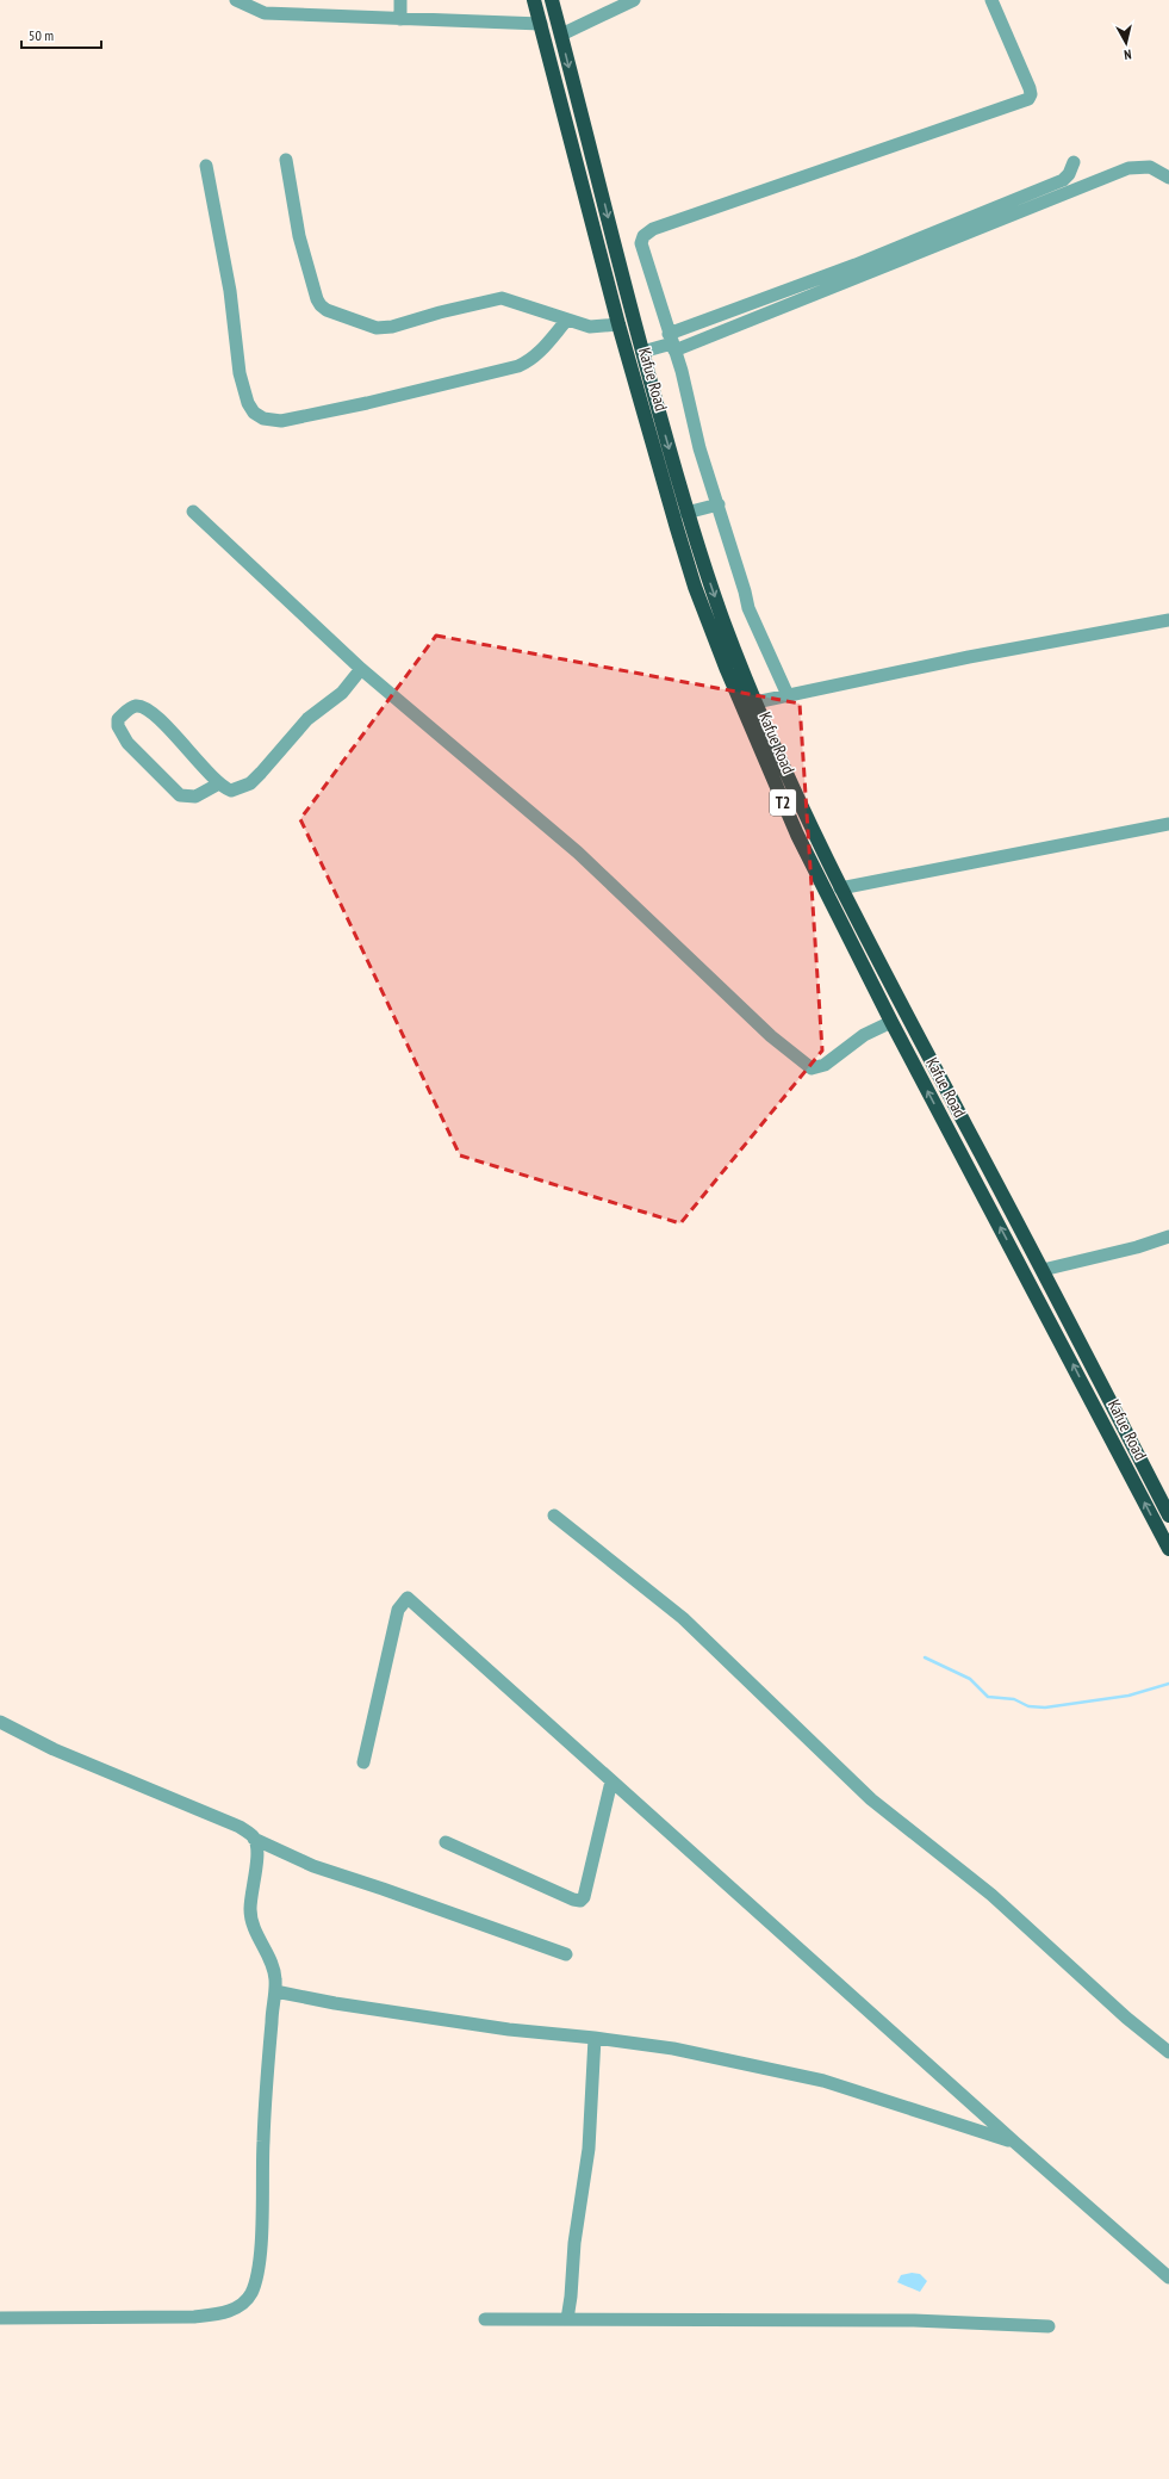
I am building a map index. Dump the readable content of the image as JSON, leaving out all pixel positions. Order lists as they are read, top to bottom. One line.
{"streets":{"highway":["Kafue Road","T2"]},"scale_bar":"50 m","north":"bottom"}
